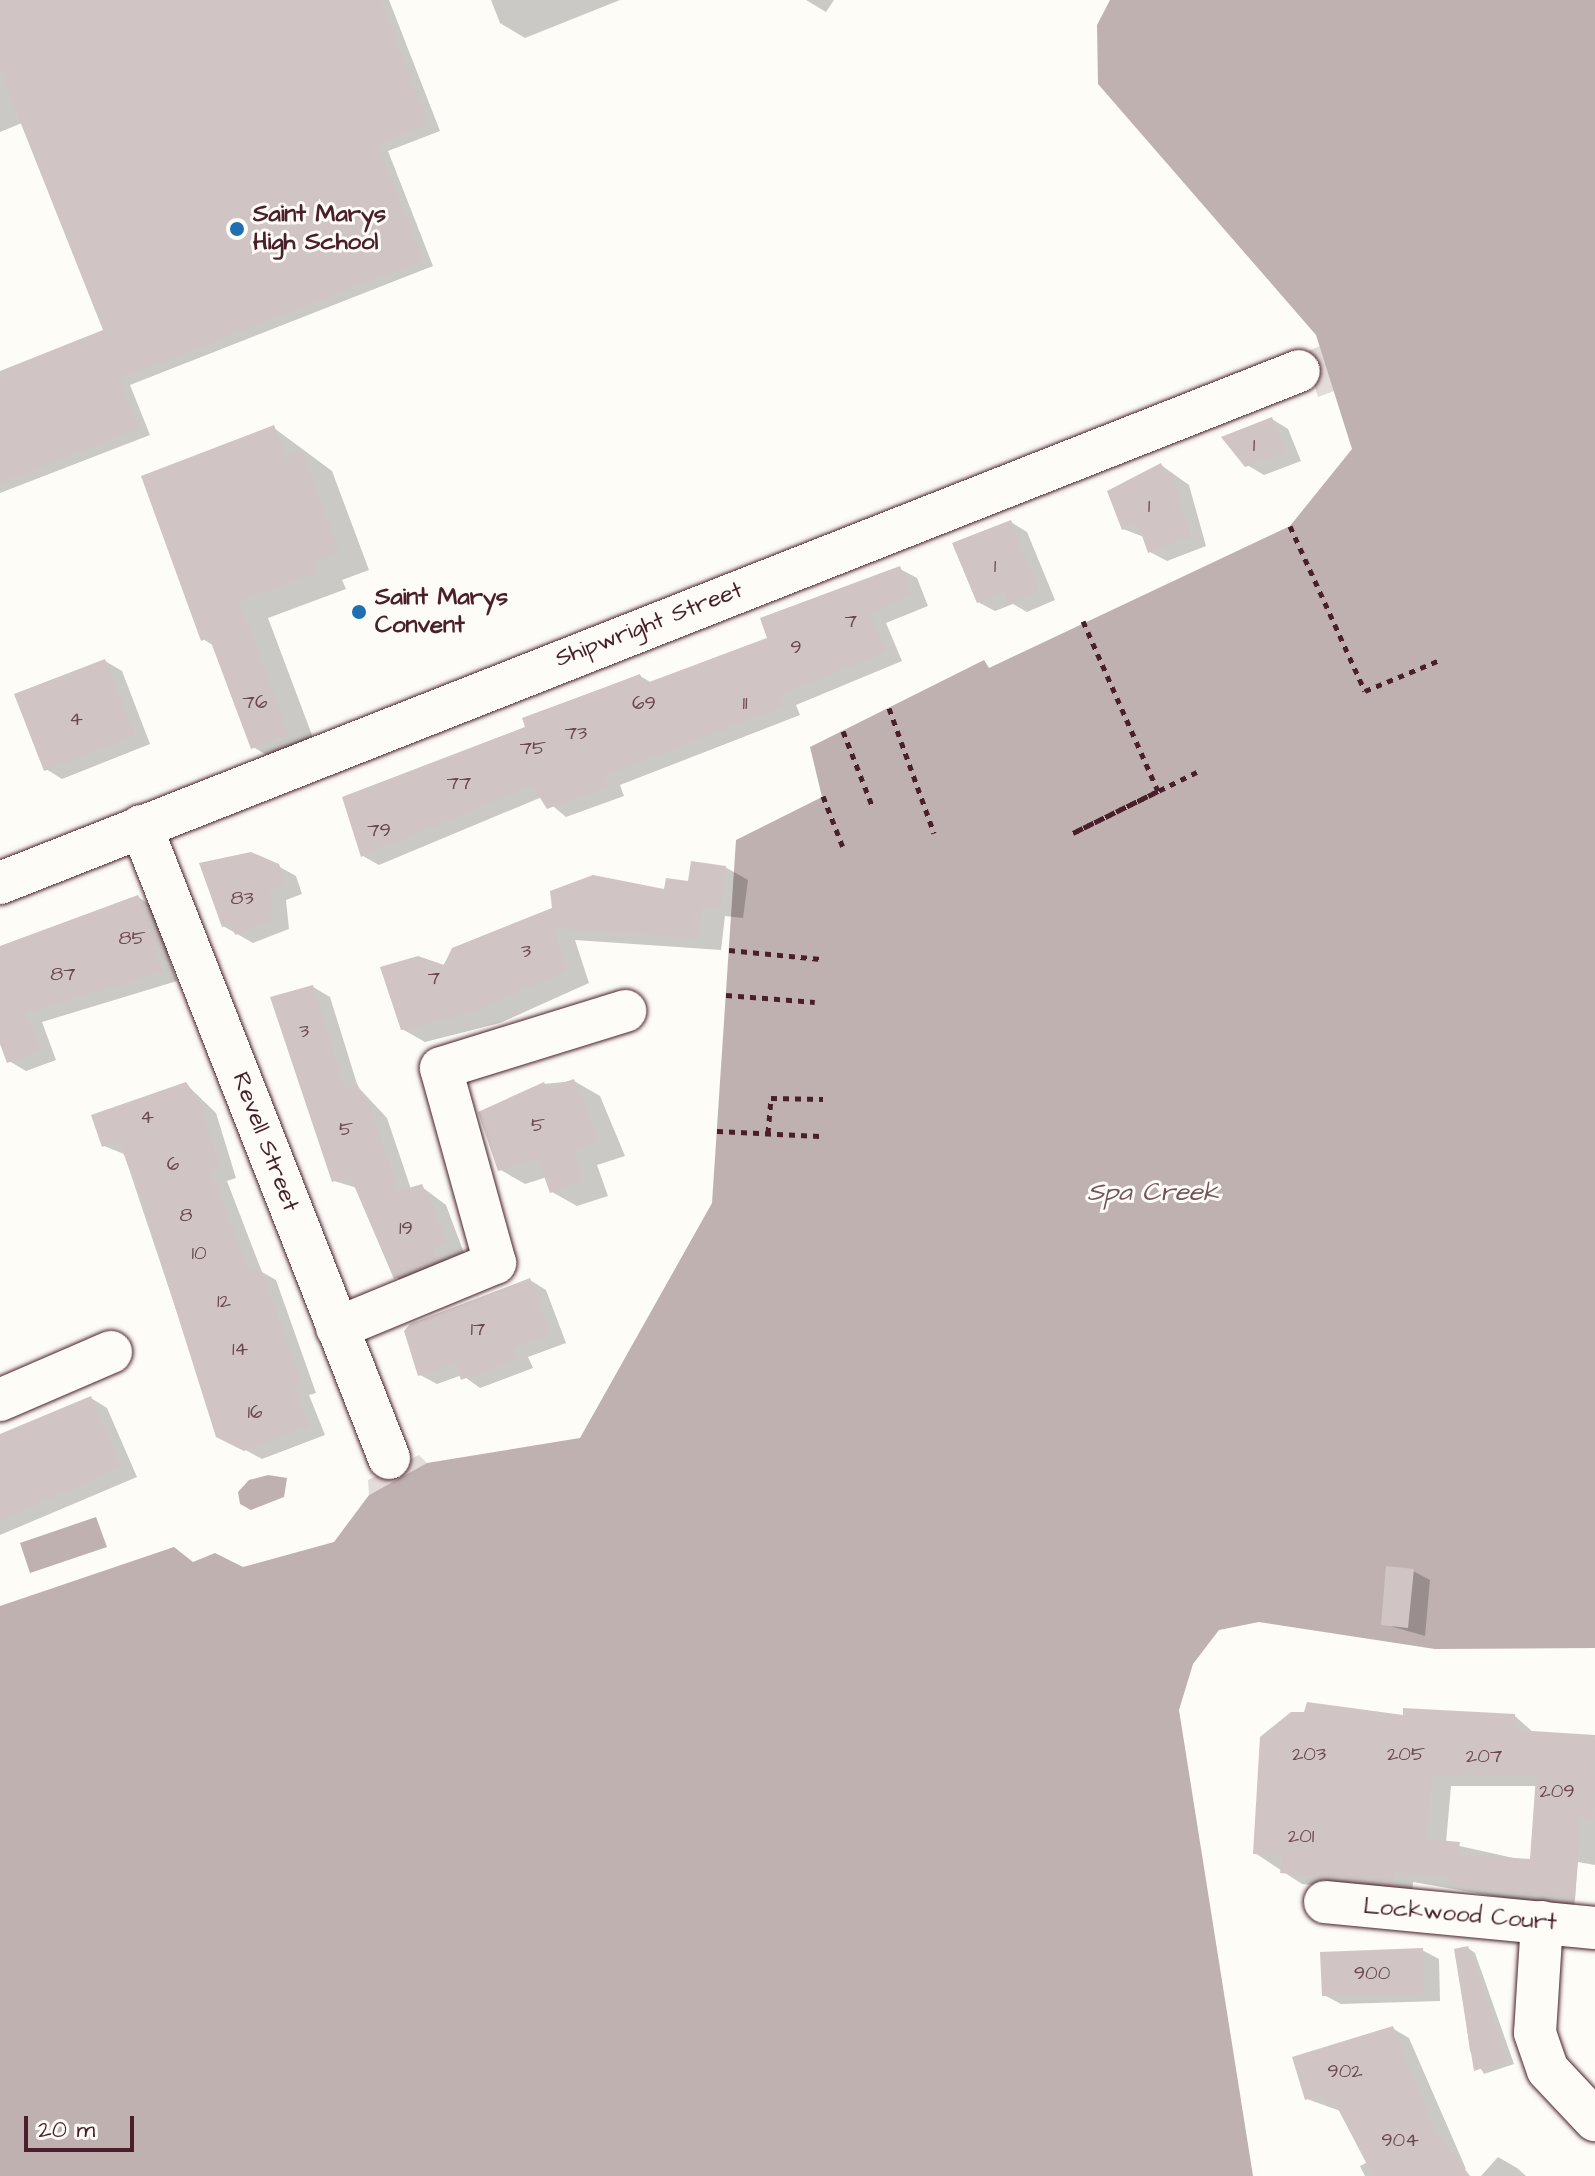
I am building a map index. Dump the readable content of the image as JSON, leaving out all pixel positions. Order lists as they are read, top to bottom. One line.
{"streets":{"street":["Shipwright Street","Revell Street","Lockwood Court"]},"crossings":[["Shipwright Street","Revell Street"]],"water":["Spa Creek"],"places":["Saint Marys High School","Saint Marys Convent"],"house_numbers":["1","1","1","7","9","76","69","11","4","73","75","77","79","83","85","3","87","7","3","4","5","5","6","8","19","10","12","17","14","16","203","205","207","209","201","900","902","904"],"scale_bar":"20 m"}
